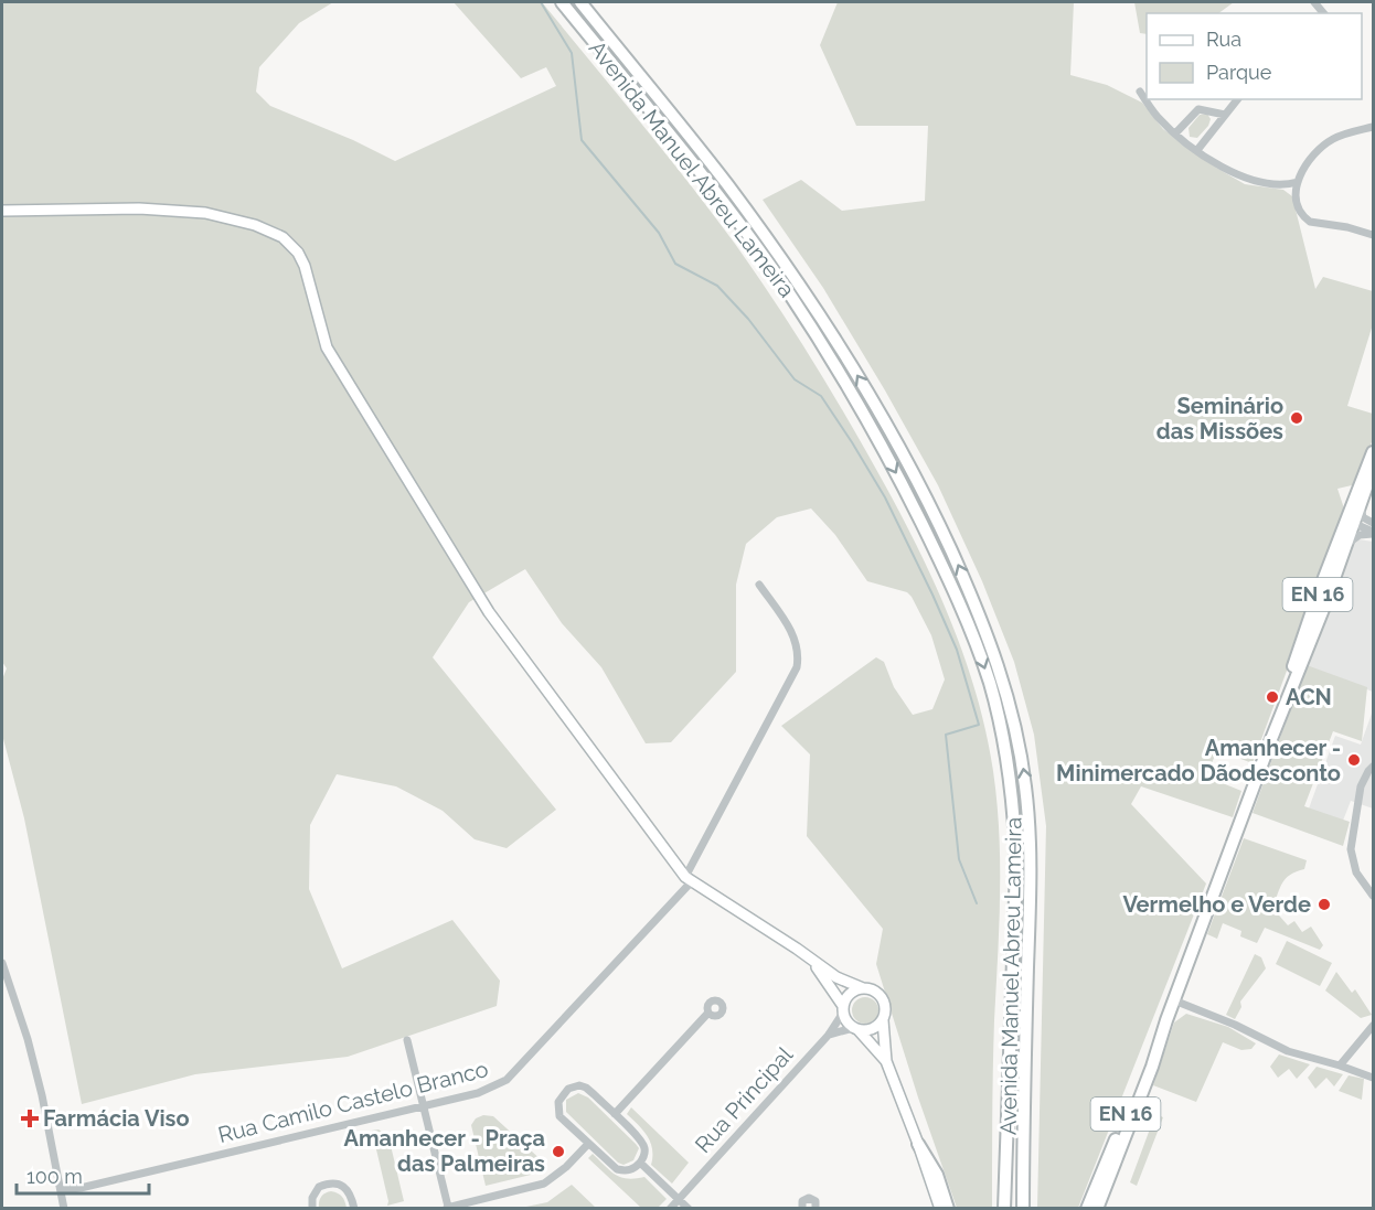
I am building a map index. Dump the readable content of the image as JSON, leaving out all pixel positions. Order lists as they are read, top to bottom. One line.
{"streets":{"main road":["Avenida Manuel Abreu Lameira","EN 16"],"street":["Rua Principal","Rua Camilo Castelo Branco"]},"places":{"other":["Seminário das Missões","ACN","Amanhecer - Minimercado Dãodesconto","Vermelho e Verde","Amanhecer - Praça das Palmeiras"],"health":["Farmácia Viso"]},"legend":["Rua","Parque"],"scale_bar":"100 m"}
